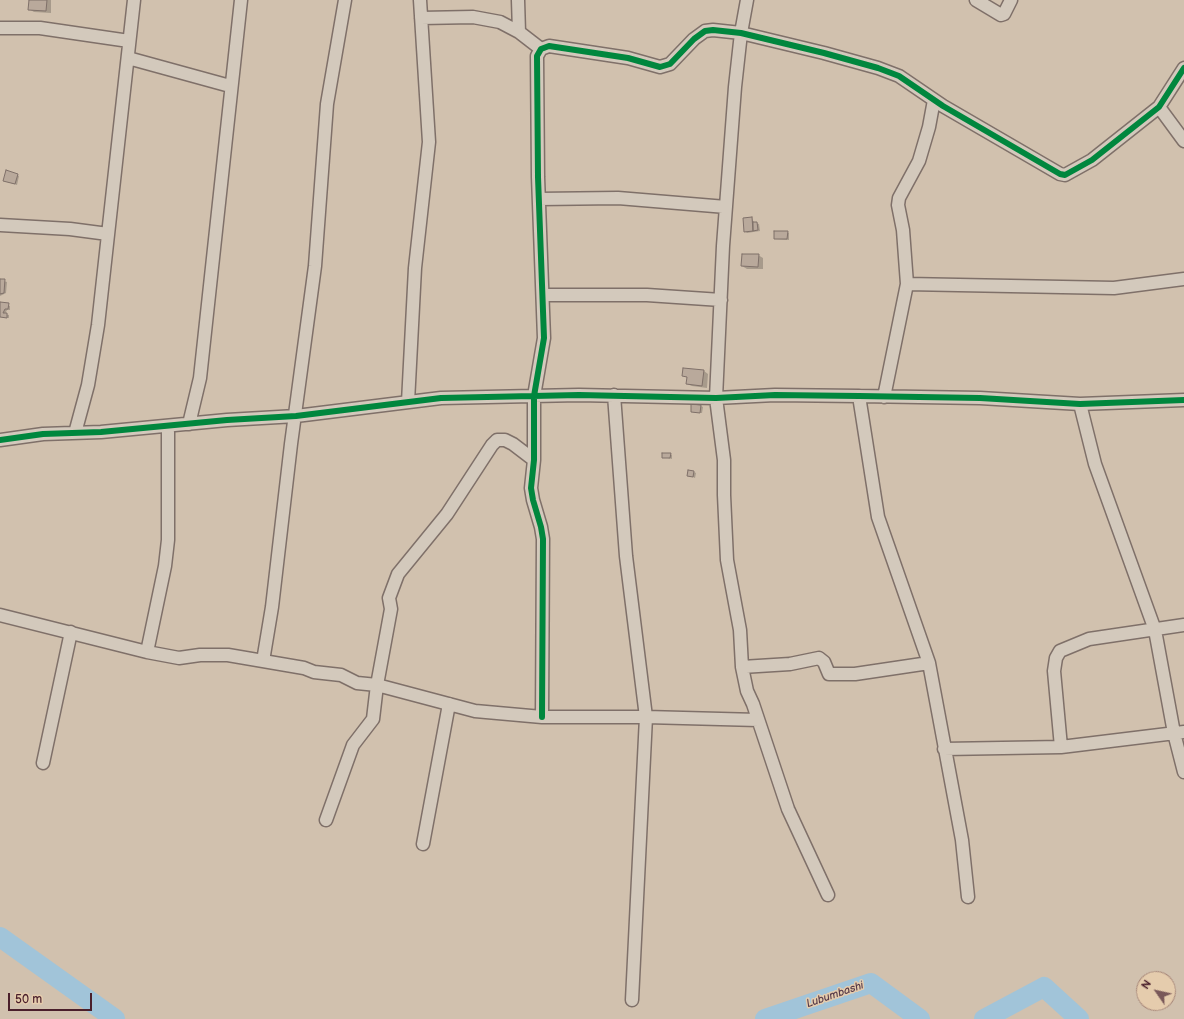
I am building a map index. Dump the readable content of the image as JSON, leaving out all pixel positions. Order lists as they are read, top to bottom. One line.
{"water":["Lubumbashi"],"scale_bar":"50 m","north":"top left"}
